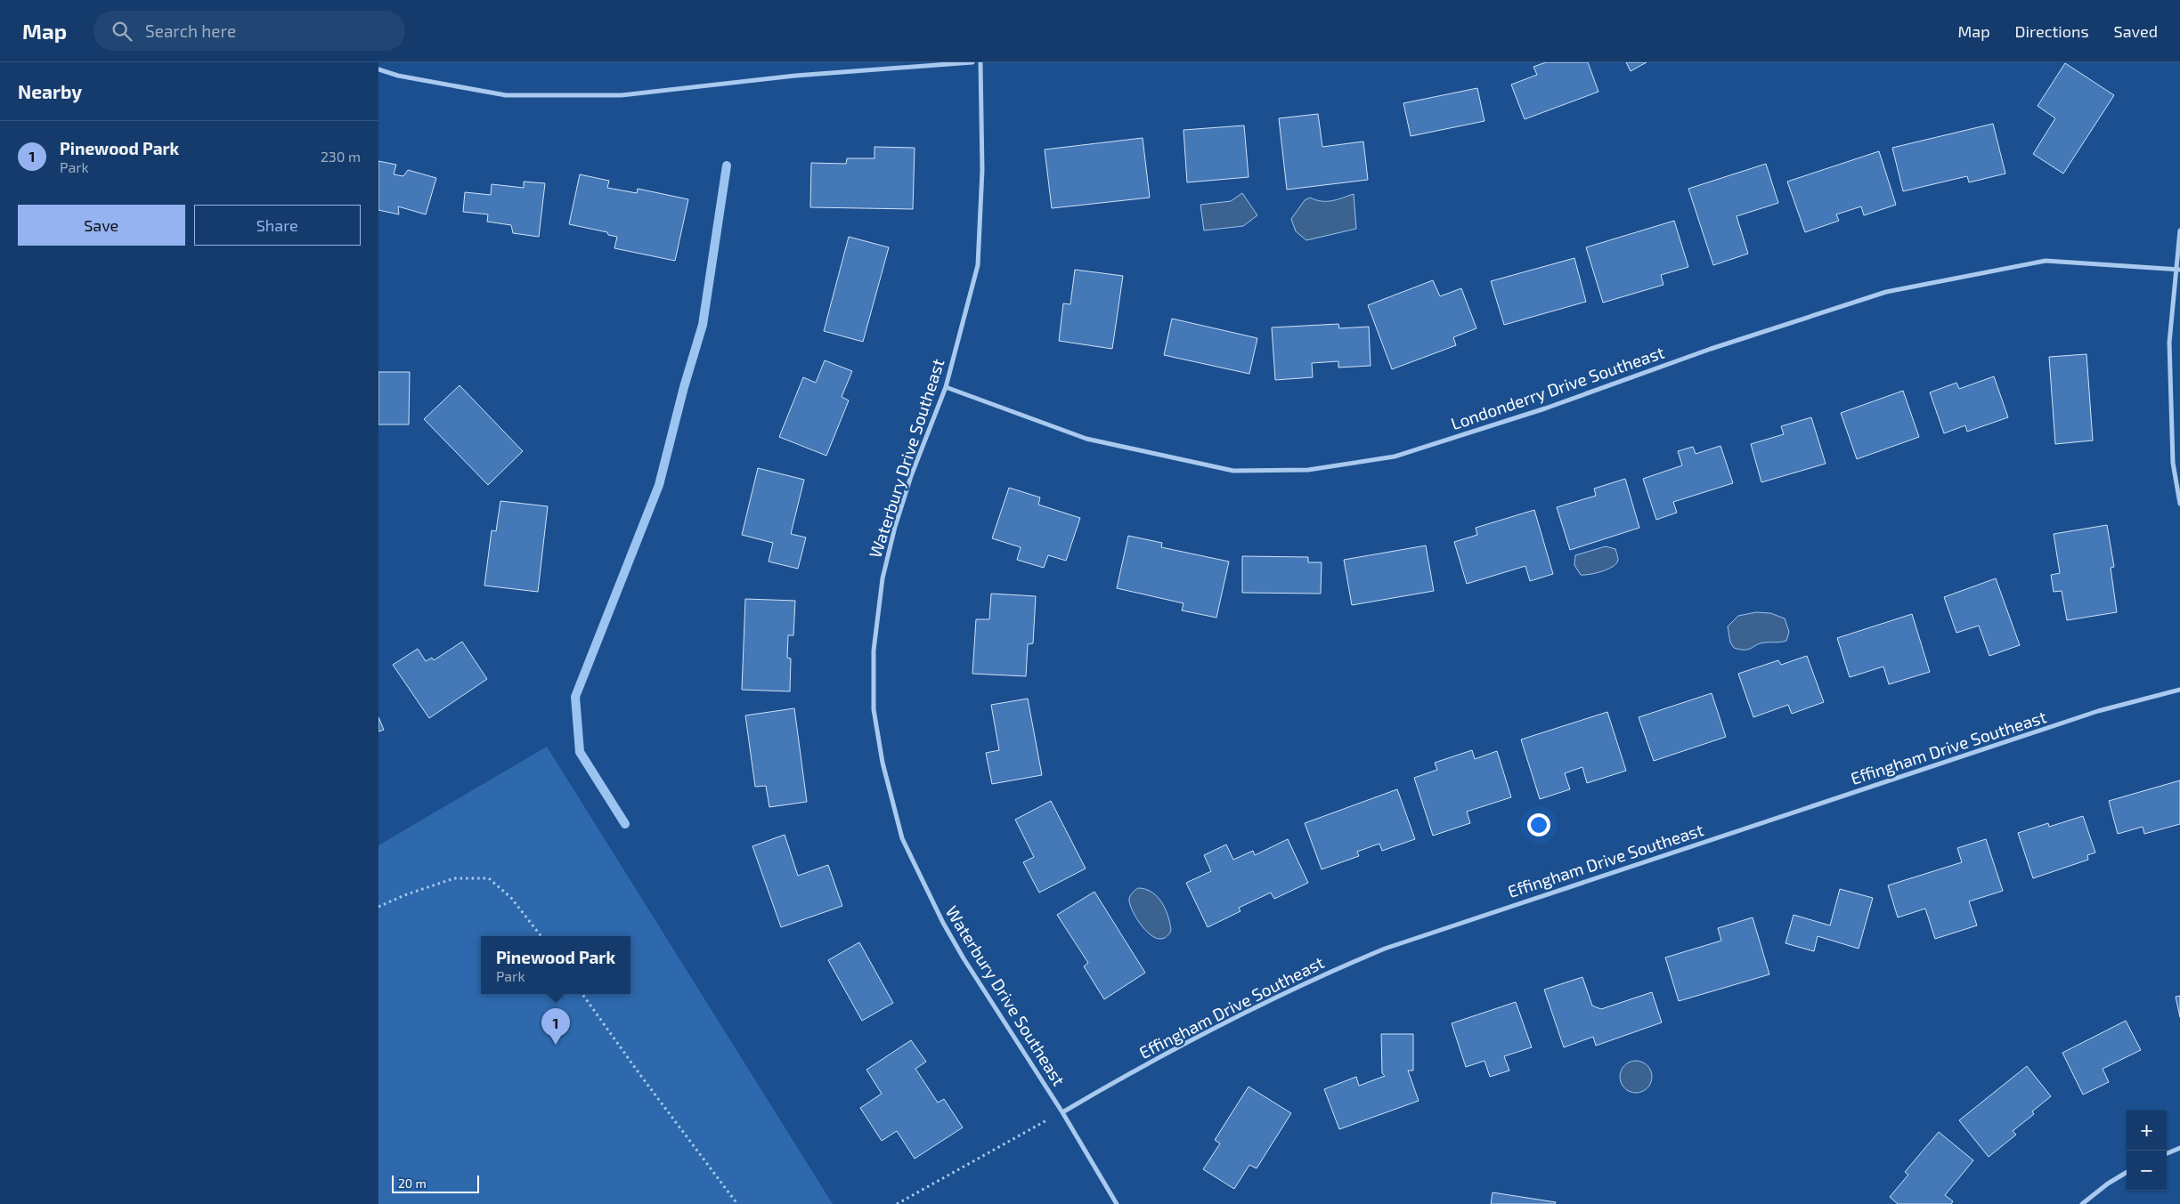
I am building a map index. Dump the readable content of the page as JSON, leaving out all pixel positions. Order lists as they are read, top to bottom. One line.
{"streets":{"street":["Londonderry Drive Southeast","Waterbury Drive Southeast","Effingham Drive Southeast"]},"crossings":[["Londonderry Drive Southeast","Waterbury Drive Southeast"],["Waterbury Drive Southeast","Effingham Drive Southeast"]],"scale_bar":"20 m","page":{"header":"Map","search":"Search here","nav":["Map","Directions","Saved"],"heading":"Nearby","list":[{"mark":"1","name":"Pinewood Park","note":"Park","value":"230 m"}],"buttons":["Save","Share"],"popup":["Pinewood Park","Park"],"pins":"1","map_buttons":["+","−"],"scale":"20 m"}}
